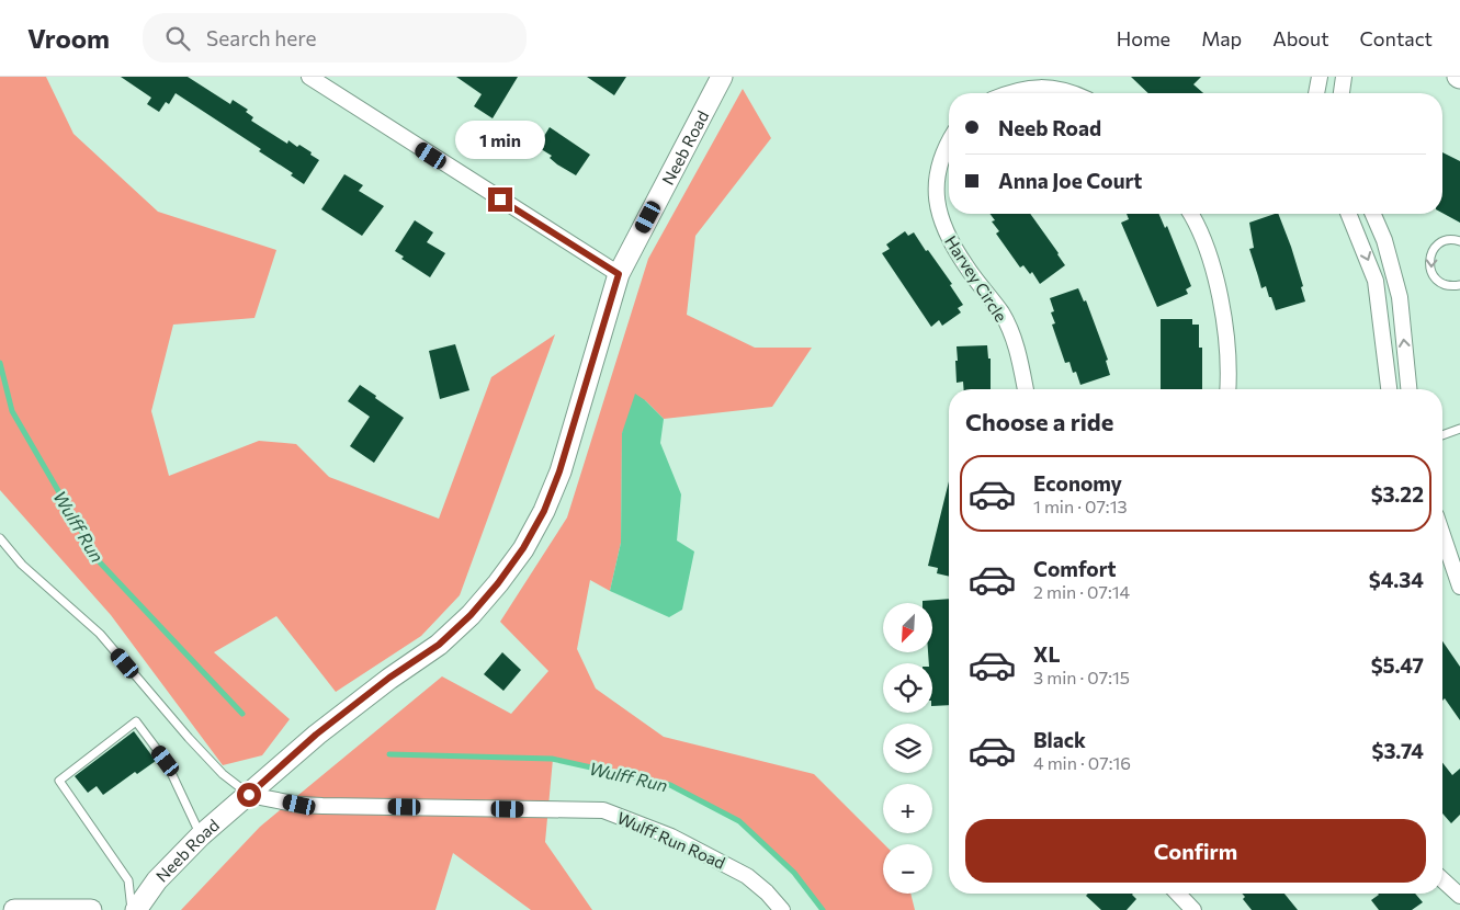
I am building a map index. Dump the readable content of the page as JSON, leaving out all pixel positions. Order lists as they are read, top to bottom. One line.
{"streets":{"street":["Neeb Road","Harvey Circle","Wulff Run Road"]},"crossings":[["Neeb Road","Wulff Run Road"]],"water":["Wulff Run"],"north":"bottom left","page":{"header":"Vroom","search":"Search here","nav":["Home","Map","About","Contact"],"banner":["Neeb Road","Anna Joe Court"],"bubble":"1 min","heading":"Choose a ride","list":[{"name":"Economy","note":"1 min · 07:13","value":"$3.22"},{"name":"Comfort","note":"2 min · 07:14","value":"$4.34"},{"name":"XL","note":"3 min · 07:15","value":"$5.47"},{"name":"Black","note":"4 min · 07:16","value":"$3.74"}],"map_buttons":["+","−"],"buttons":"Confirm"}}
